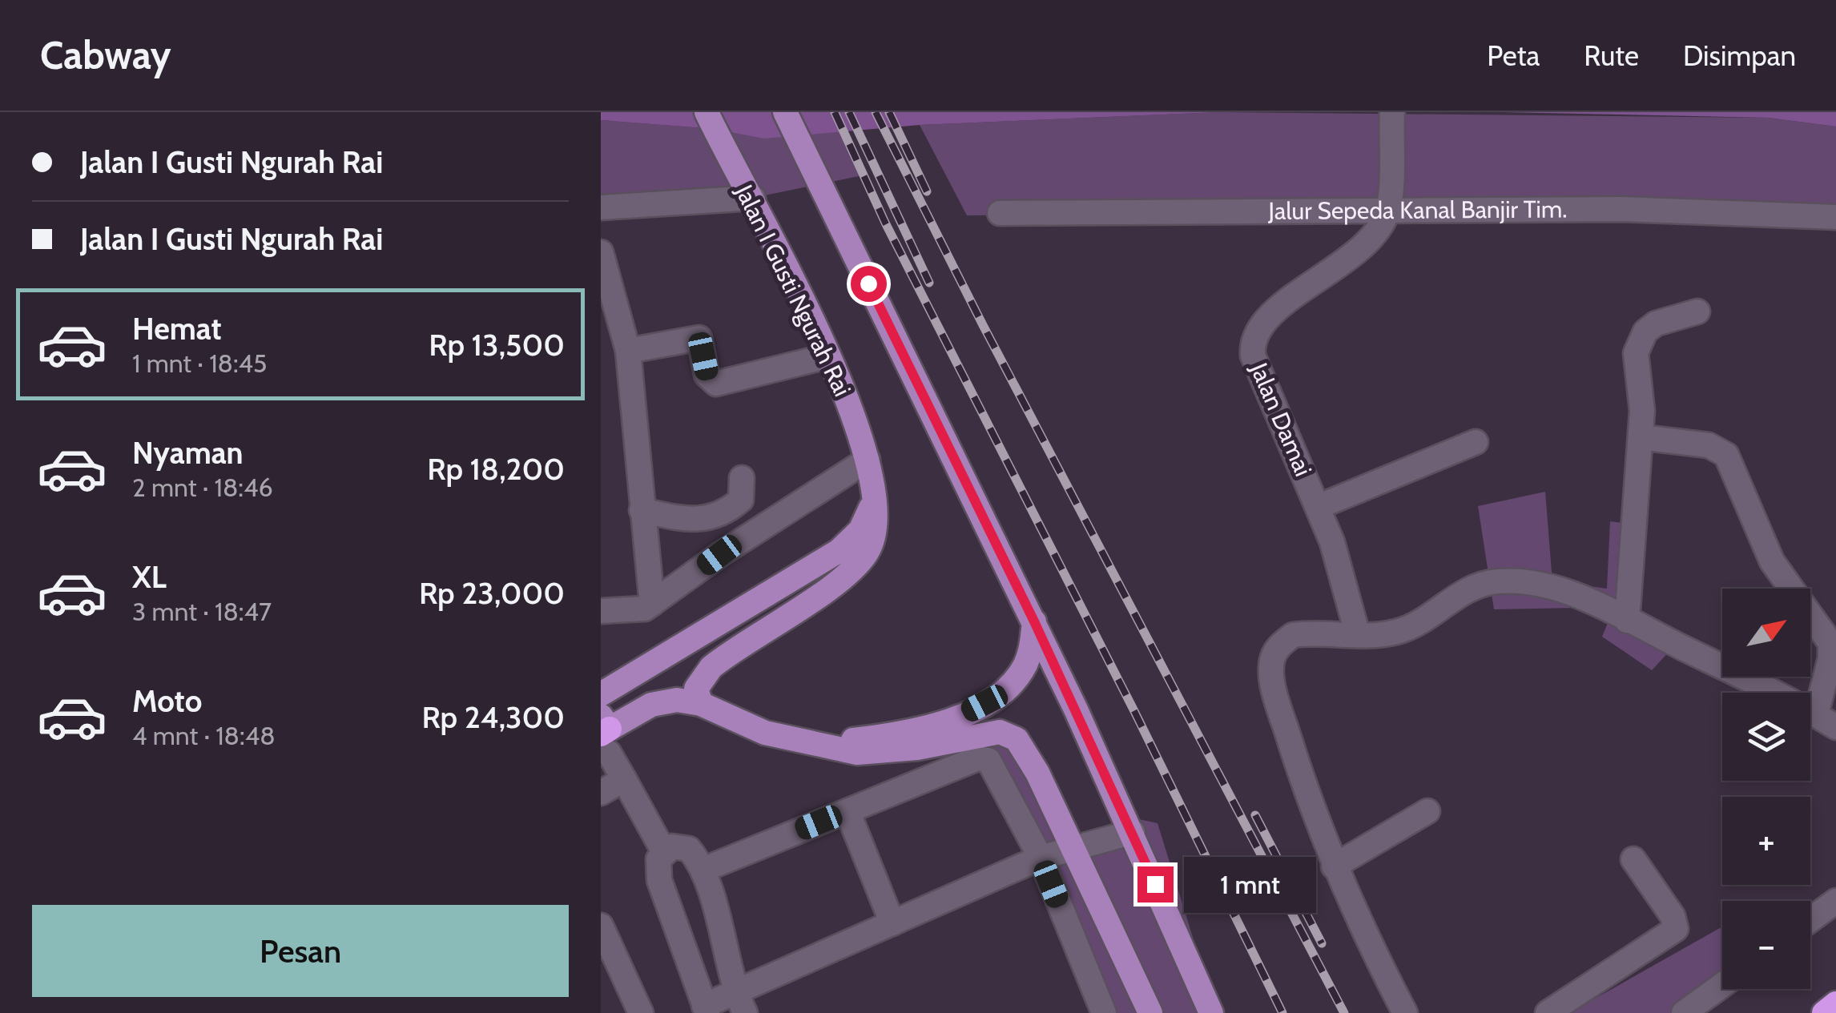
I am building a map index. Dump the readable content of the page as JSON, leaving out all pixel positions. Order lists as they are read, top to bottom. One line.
{"streets":{"main road":["Jalan I Gusti Ngurah Rai"],"street":["Jalur Sepeda Kanal Banjir Tim.","Jalan Damai"]},"crossings":[["Jalur Sepeda Kanal Banjir Tim.","Jalan Damai"]],"north":"top right","page":{"header":"Cabway","nav":["Peta","Rute","Disimpan"],"banner":["Jalan I Gusti Ngurah Rai","Jalan I Gusti Ngurah Rai"],"list":[{"name":"Hemat","note":"1 mnt · 18:45","value":"Rp 13,500"},{"name":"Nyaman","note":"2 mnt · 18:46","value":"Rp 18,200"},{"name":"XL","note":"3 mnt · 18:47","value":"Rp 23,000"},{"name":"Moto","note":"4 mnt · 18:48","value":"Rp 24,300"}],"map_buttons":["+","−"],"bubble":"1 mnt","buttons":"Pesan"}}
